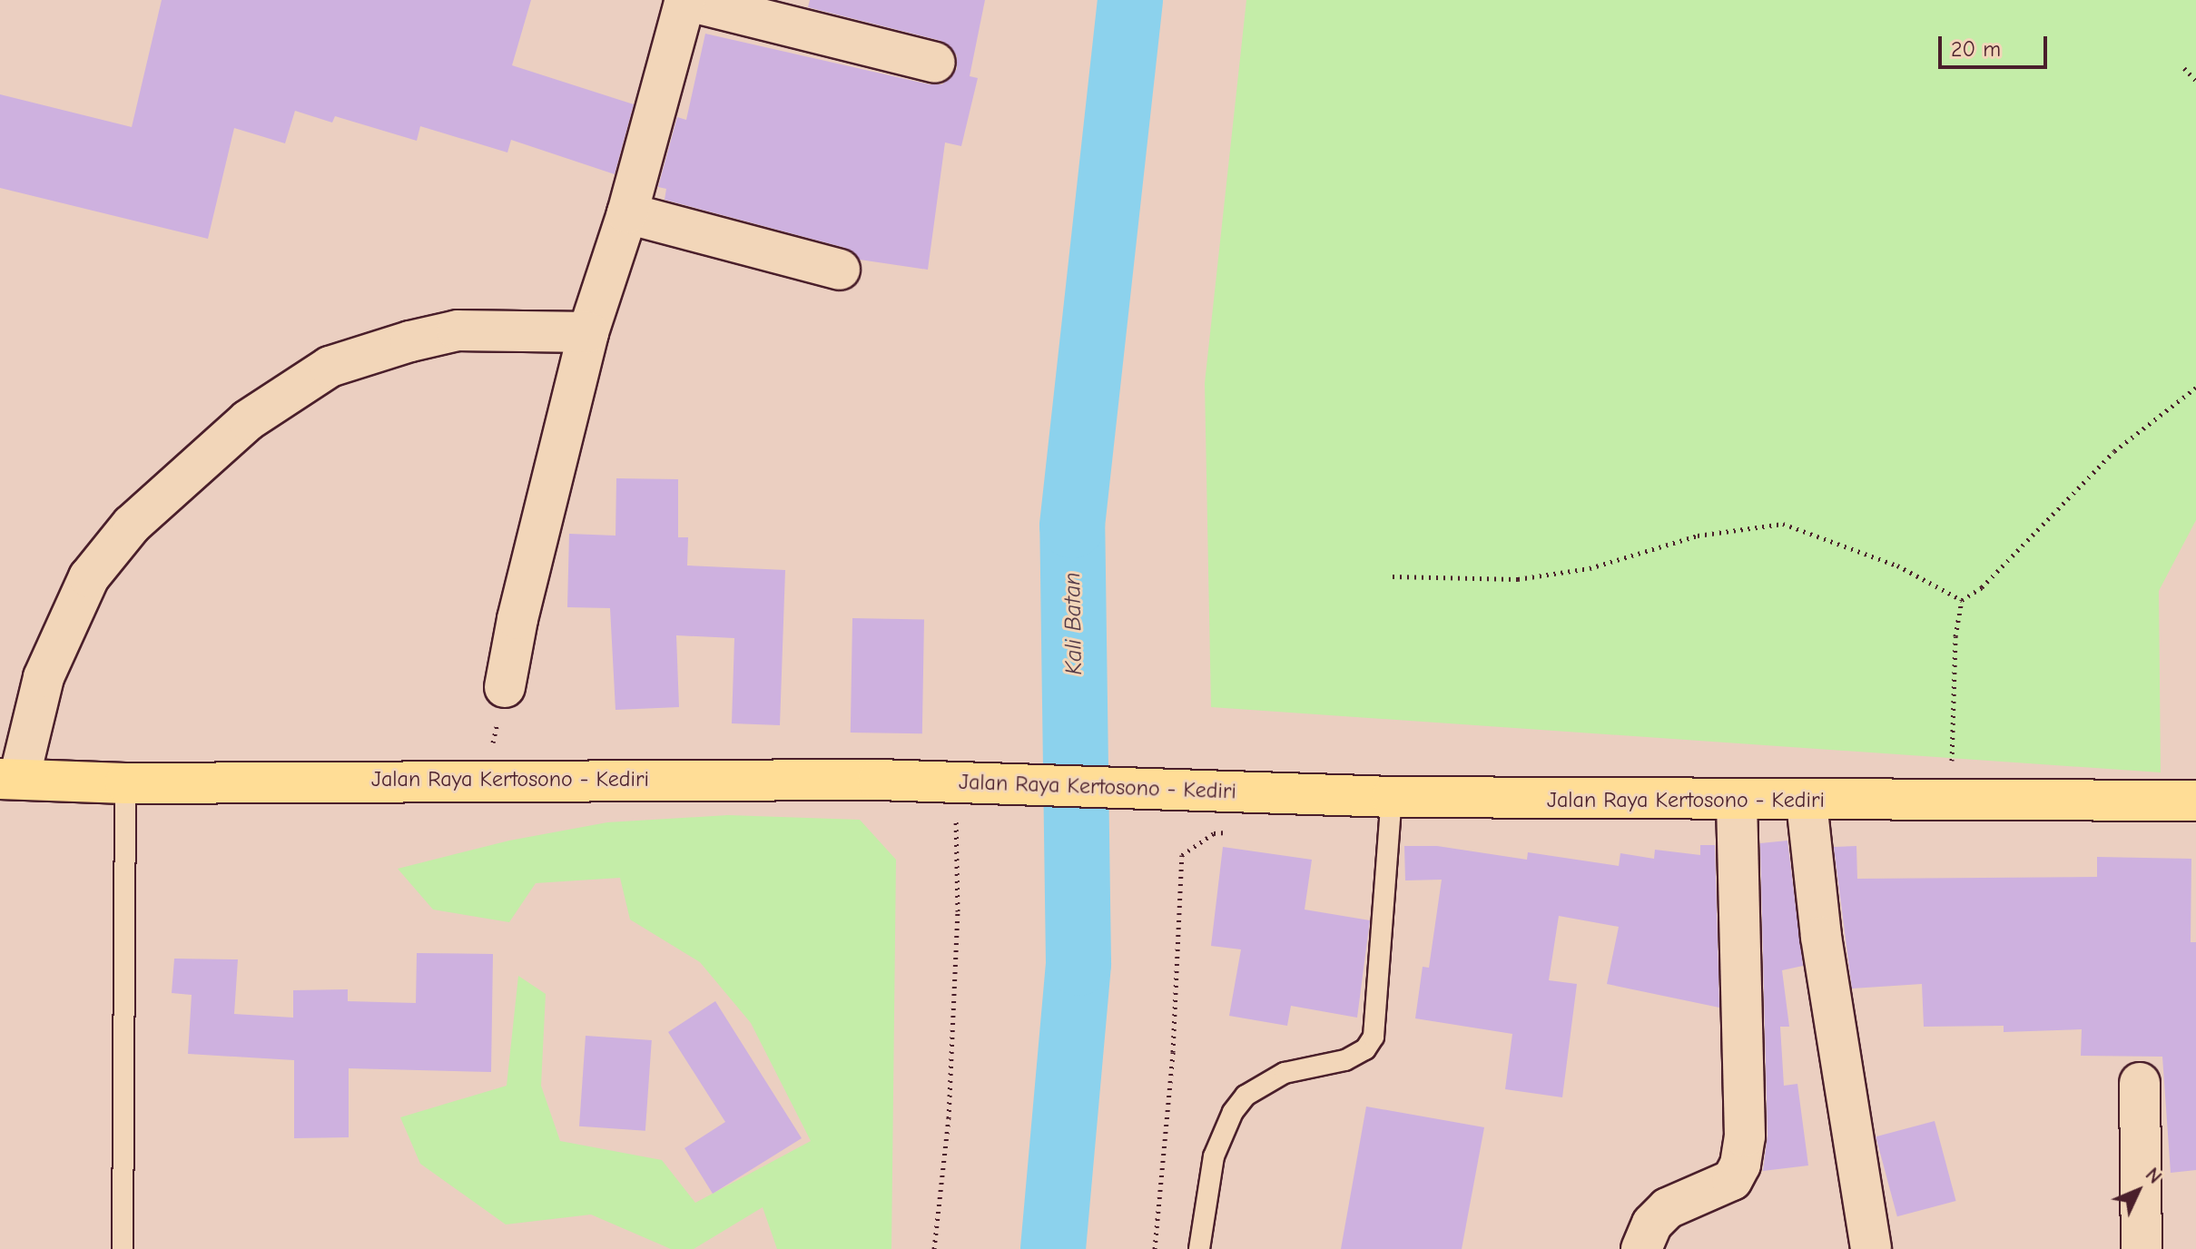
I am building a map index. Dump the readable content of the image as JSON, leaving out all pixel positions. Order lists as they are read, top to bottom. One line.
{"streets":{"highway":["Jalan Raya Kertosono - Kediri"]},"water":["Kali Batan"],"scale_bar":"20 m","north":"top right"}
